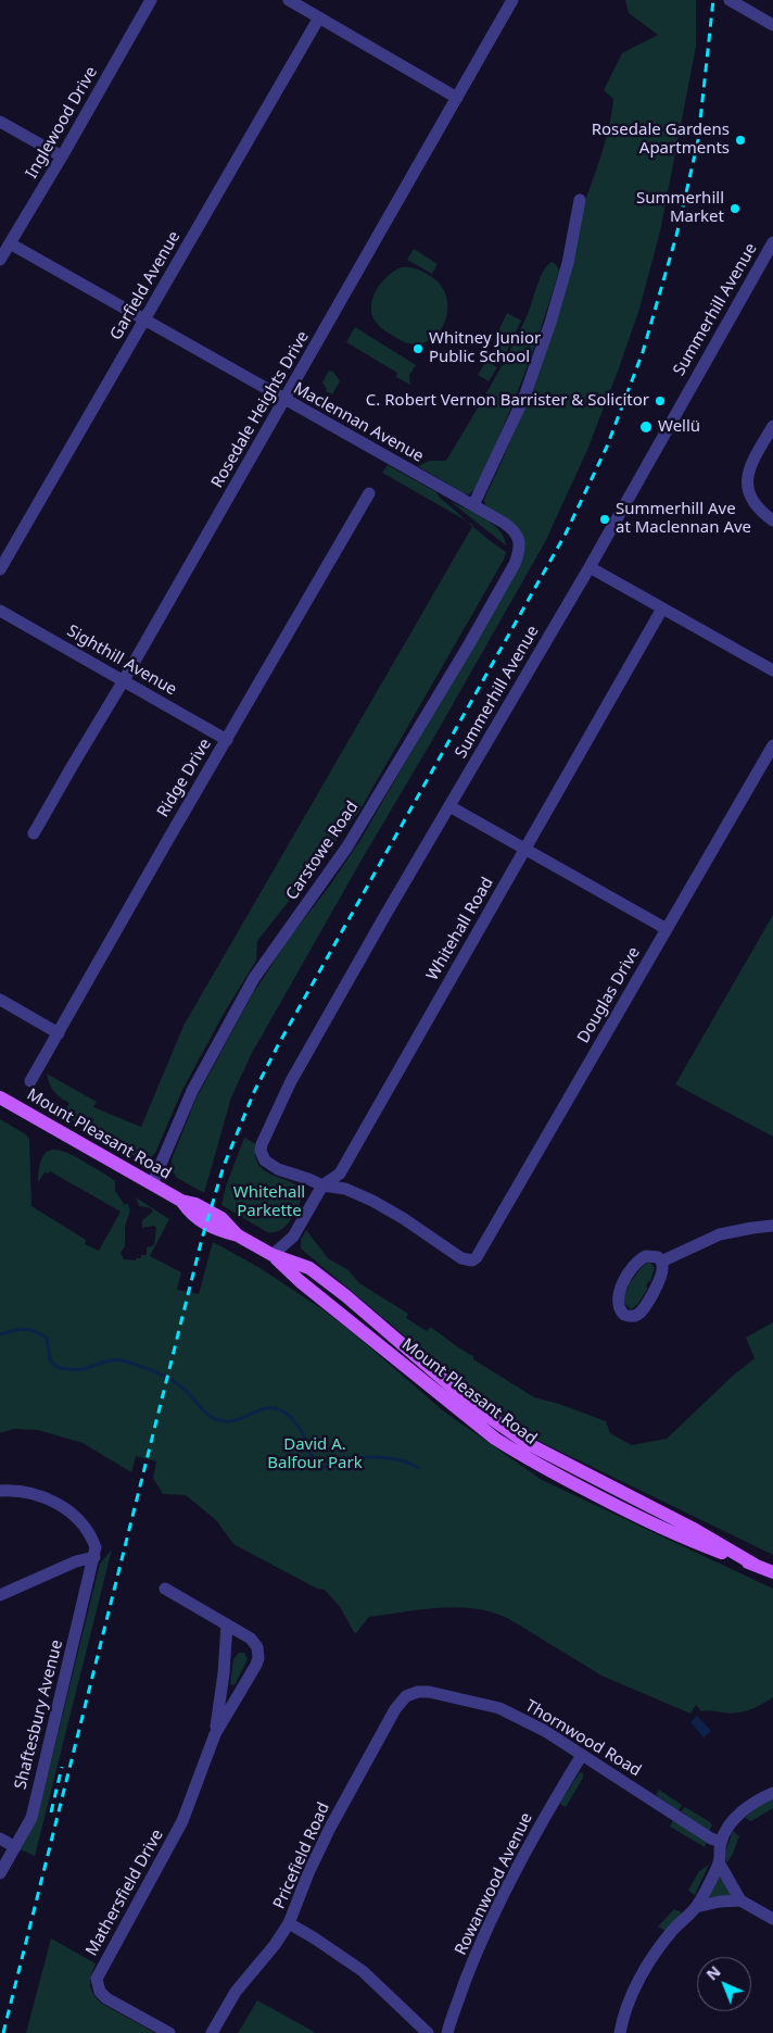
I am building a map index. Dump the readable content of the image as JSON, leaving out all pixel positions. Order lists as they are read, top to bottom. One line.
{"streets":{"main road":["Mount Pleasant Road"],"street":["Inglewood Drive","Garfield Avenue","Summerhill Avenue","Rosedale Heights Drive","Maclennan Avenue","Sighthill Avenue","Ridge Drive","Carstowe Road","Whitehall Road","Douglas Drive","Shaftesbury Avenue","Thornwood Road","Pricefield Road","Rowanwood Avenue","Mathersfield Drive"]},"crossings":[["Inglewood Drive","Maclennan Avenue"],["Garfield Avenue","Maclennan Avenue"],["Summerhill Avenue","Whitehall Road"],["Summerhill Avenue","Douglas Drive"],["Rosedale Heights Drive","Maclennan Avenue"],["Rosedale Heights Drive","Sighthill Avenue"],["Maclennan Avenue","Carstowe Road"],["Sighthill Avenue","Ridge Drive"],["Carstowe Road","Mount Pleasant Road"],["Whitehall Road","Douglas Drive"],["Whitehall Road","Mount Pleasant Road"],["Thornwood Road","Pricefield Road"],["Thornwood Road","Rowanwood Avenue"]],"parks":["Whitehall Parkette","David A. Balfour Park"],"places":["Rosedale Gardens Apartments","Summerhill Market","Whitney Junior Public School","C. Robert Vernon Barrister & Solicitor","Wellü","Summerhill Ave at Maclennan Ave"],"north":"top left"}
